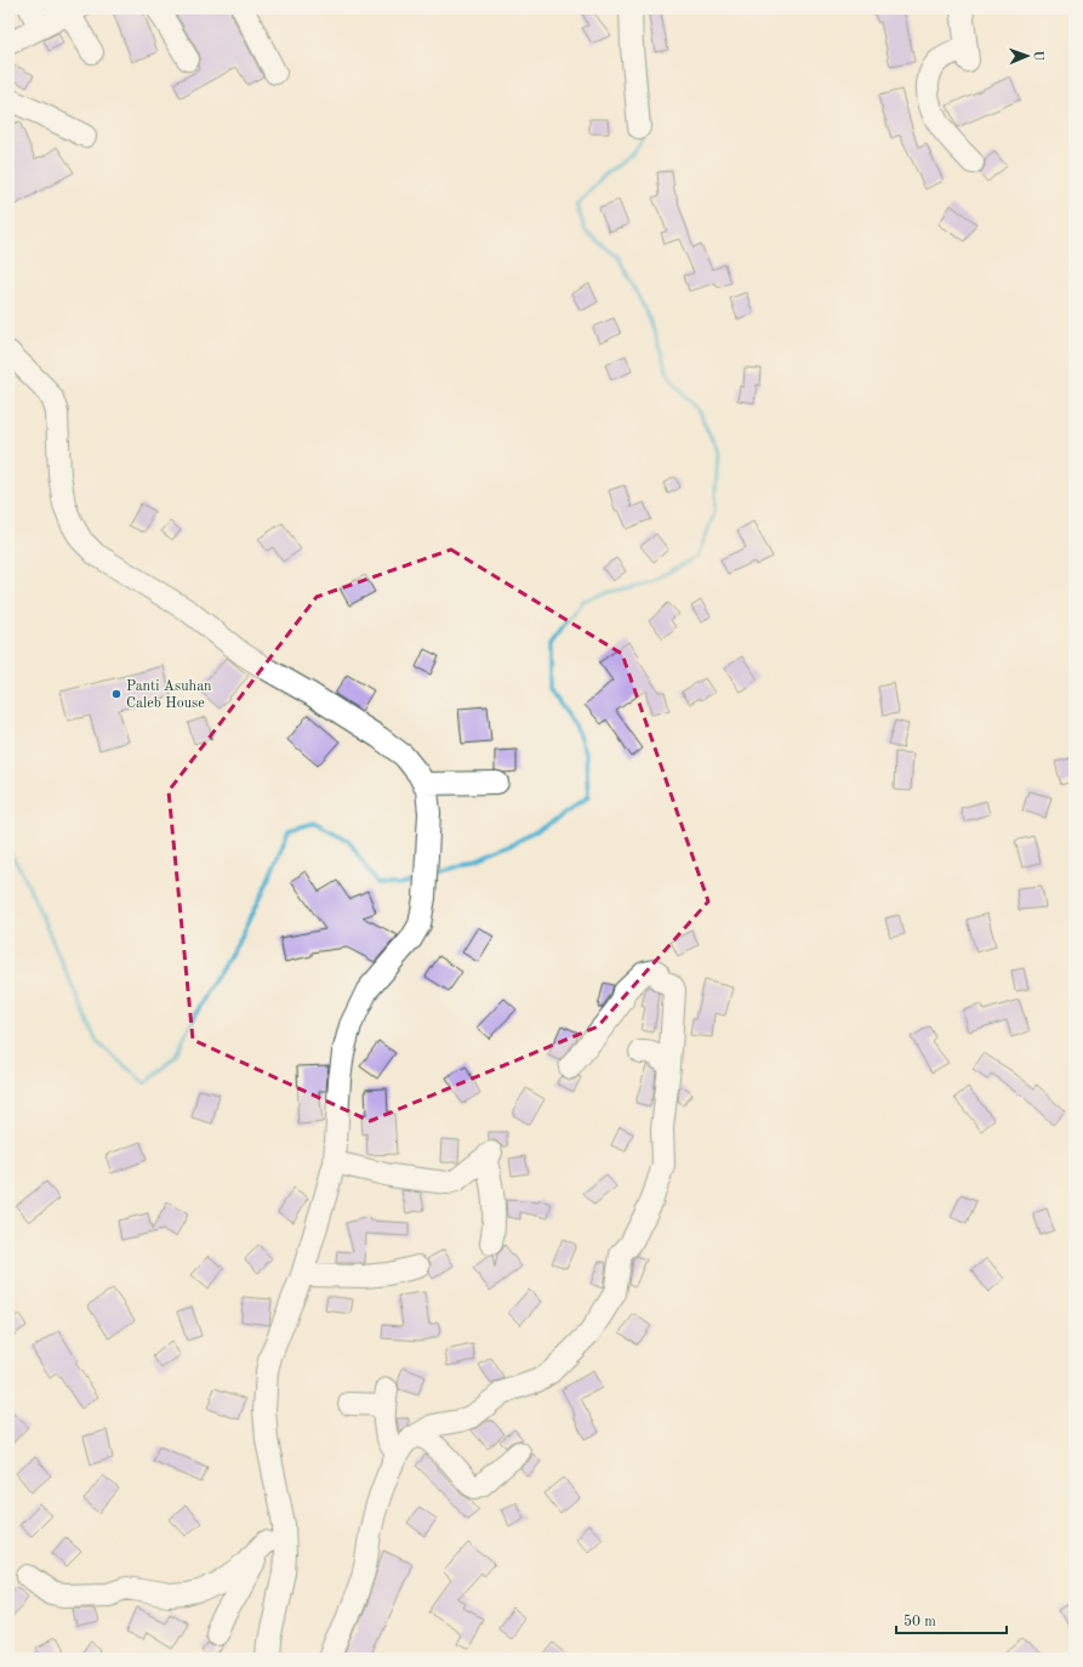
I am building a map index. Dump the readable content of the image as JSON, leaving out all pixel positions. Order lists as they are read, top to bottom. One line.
{"places":["Panti Asuhan Caleb House"],"scale_bar":"50 m","north":"right"}
